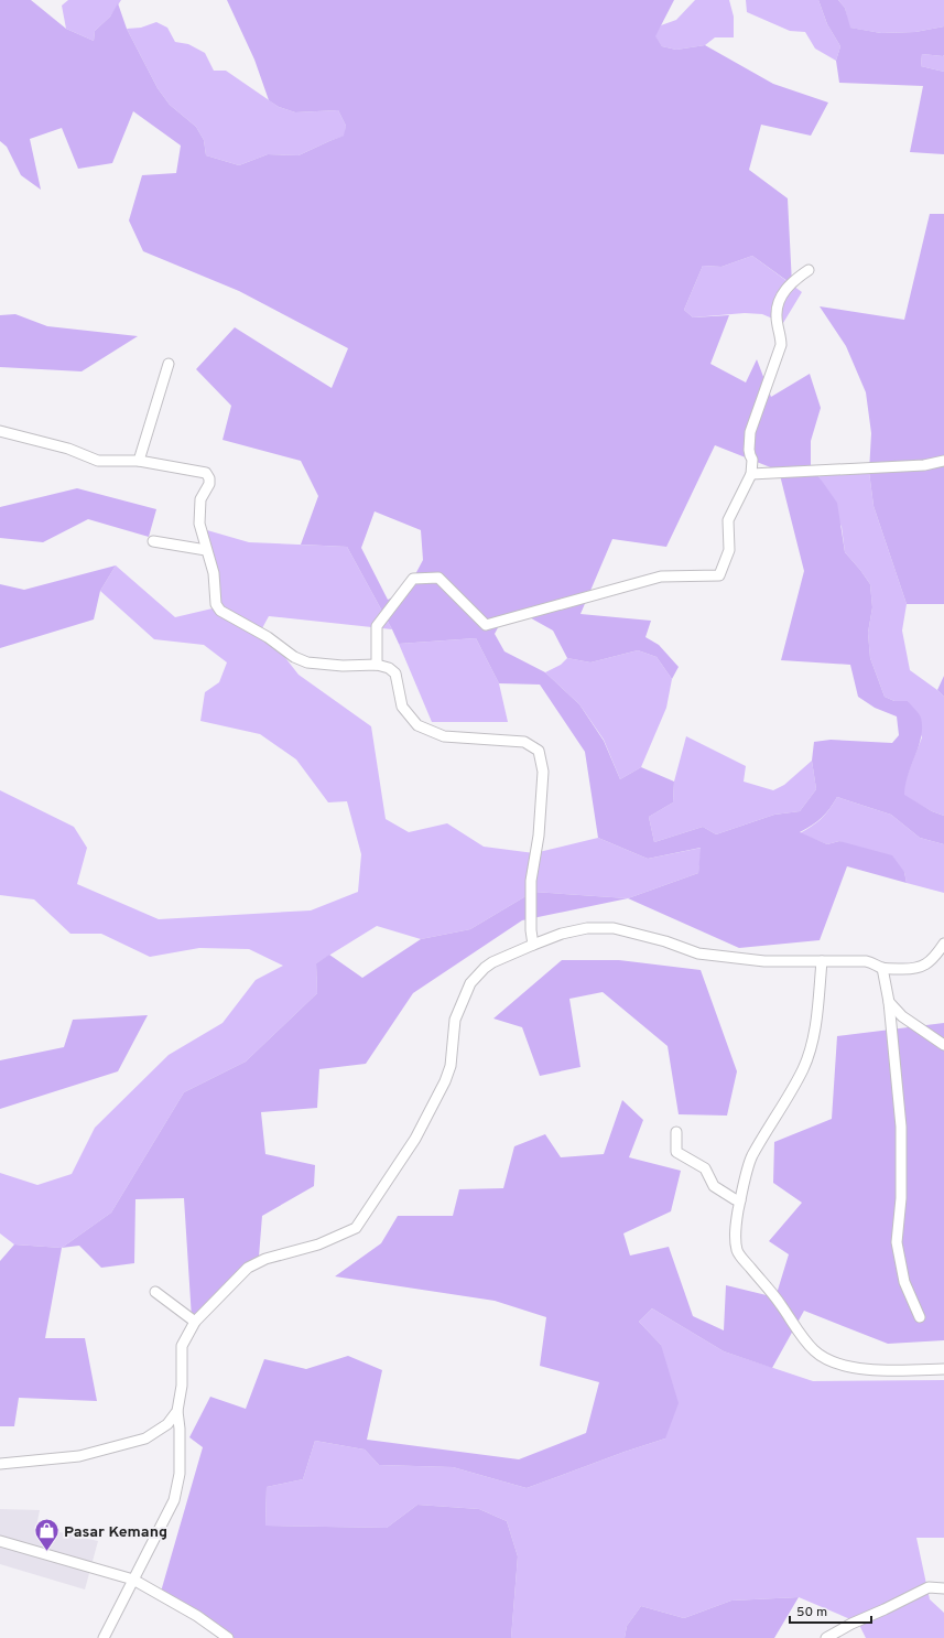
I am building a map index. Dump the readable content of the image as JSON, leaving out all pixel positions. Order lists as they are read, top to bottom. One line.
{"places":{"shop":["Pasar Kemang"]},"scale_bar":"50 m"}
